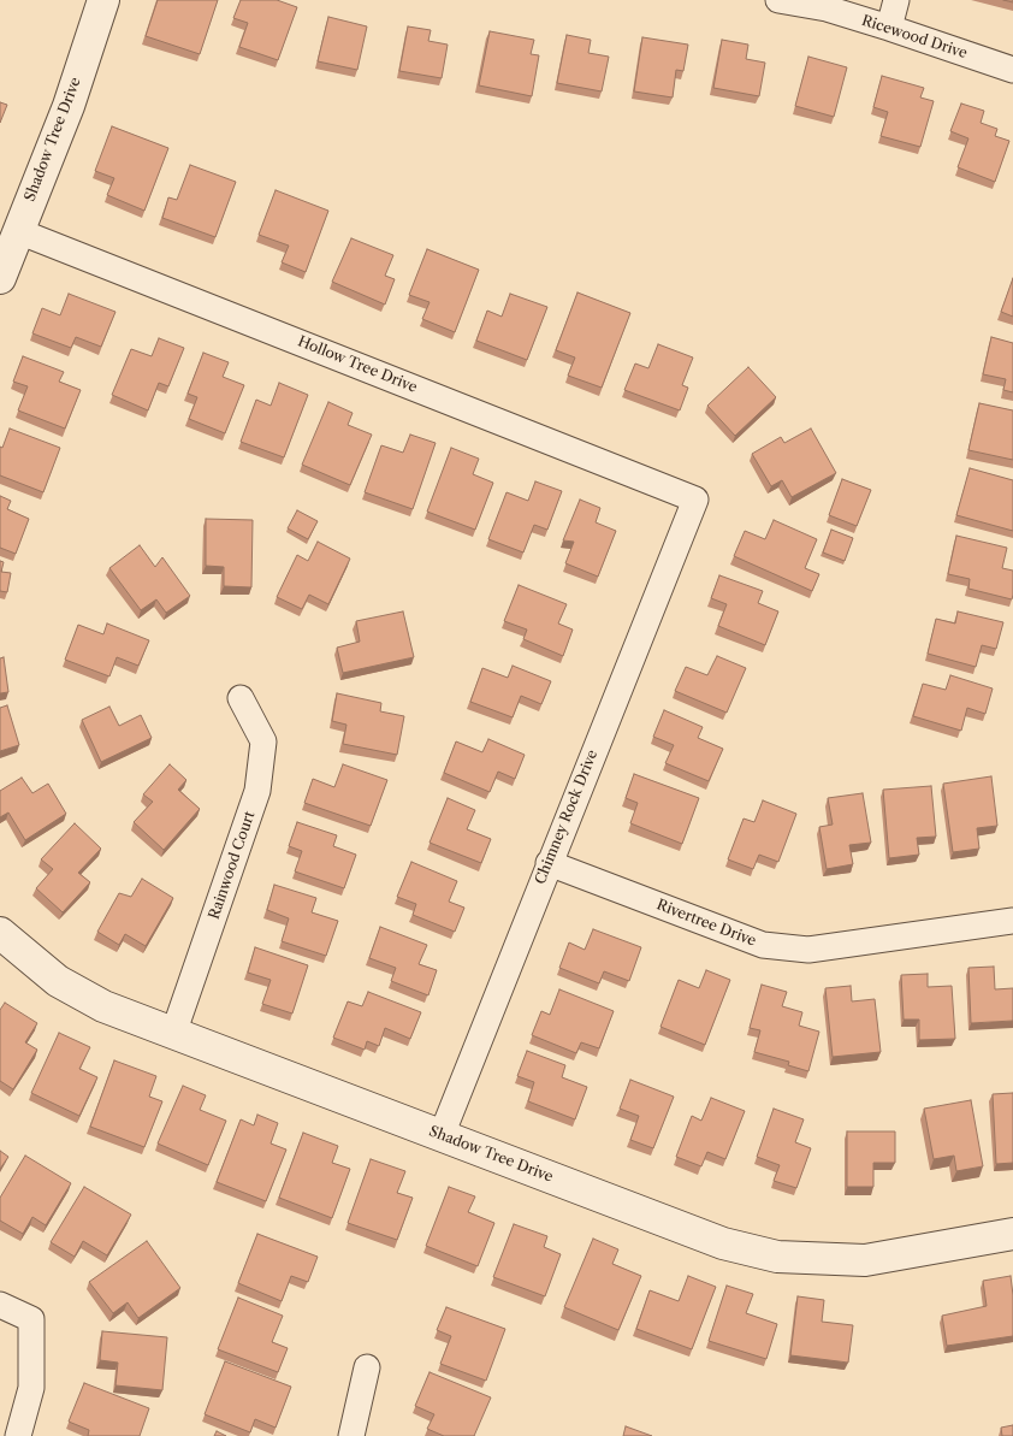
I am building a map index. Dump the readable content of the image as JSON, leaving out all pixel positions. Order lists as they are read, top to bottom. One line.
{"streets":{"street":["Ricewood Drive","Shadow Tree Drive","Hollow Tree Drive","Chimney Rock Drive","Rainwood Court","Rivertree Drive"]},"crossings":[["Shadow Tree Drive","Hollow Tree Drive"],["Shadow Tree Drive","Chimney Rock Drive"],["Shadow Tree Drive","Rainwood Court"],["Hollow Tree Drive","Chimney Rock Drive"],["Chimney Rock Drive","Rivertree Drive"]]}
